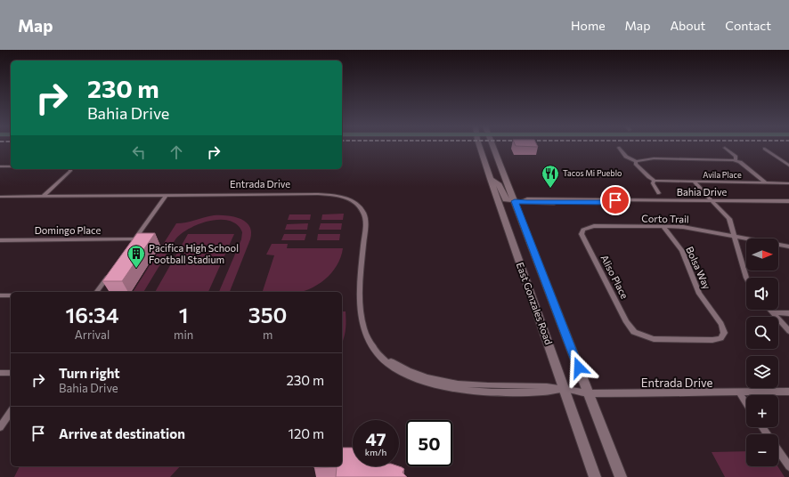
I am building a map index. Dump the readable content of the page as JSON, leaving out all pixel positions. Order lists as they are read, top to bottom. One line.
{"streets":{"main road":["East Gonzales Road"],"street":["Avila Place","Entrada Drive","Bahia Drive","Corto Trail","Domingo Place","Bolsa Way","Aliso Place"]},"crossings":[["Entrada Drive","East Gonzales Road"],["Bahia Drive","East Gonzales Road"],["Corto Trail","Bolsa Way"],["Corto Trail","Aliso Place"],["Bolsa Way","Aliso Place"]],"places":{"restaurant":["Tacos Mi Pueblo"],"building":["Pacifica High School Football Stadium"]},"north":"right","page":{"header":"Map","nav":["Home","Map","About","Contact"],"turn":["230 m","Bahia Drive"],"map_buttons":["+","−"],"eta":["16:34","Arrival","1","min","350","m"],"list":[{"name":"Turn right","note":"Bahia Drive","value":"230 m"},{"name":"Arrive at destination","value":"120 m"}],"speed":"47 km/h","limit":"50"}}
